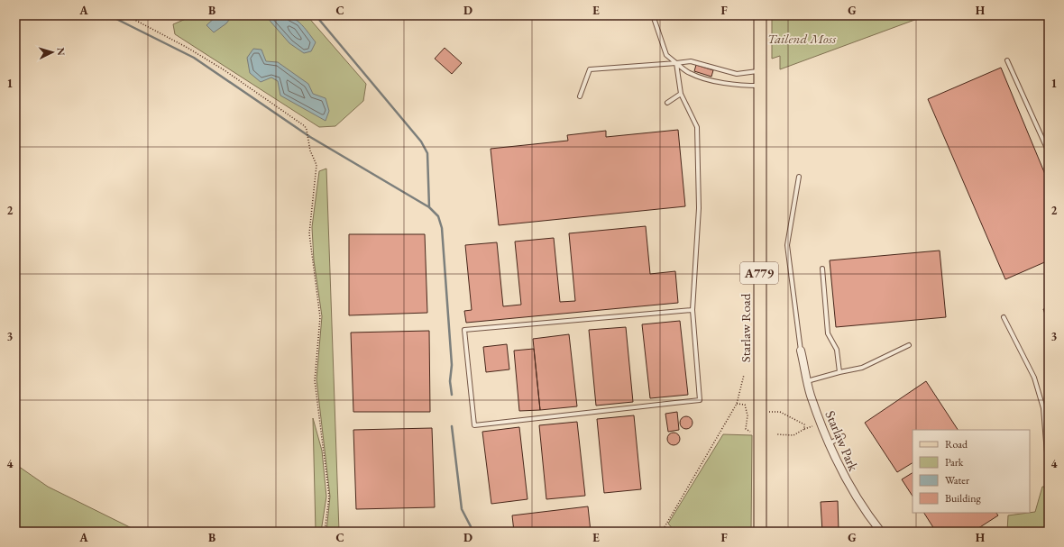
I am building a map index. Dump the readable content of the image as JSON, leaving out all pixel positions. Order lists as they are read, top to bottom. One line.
{"streets":{"main road":["A779","Starlaw Road"],"street":["Starlaw Park"]},"parks":["Tailend Moss"],"legend":["Road","Park","Water","Building"],"north":"right","grid":{"columns":["A","B","C","D","E","F","G","H"],"rows":["1","2","3","4"]}}
